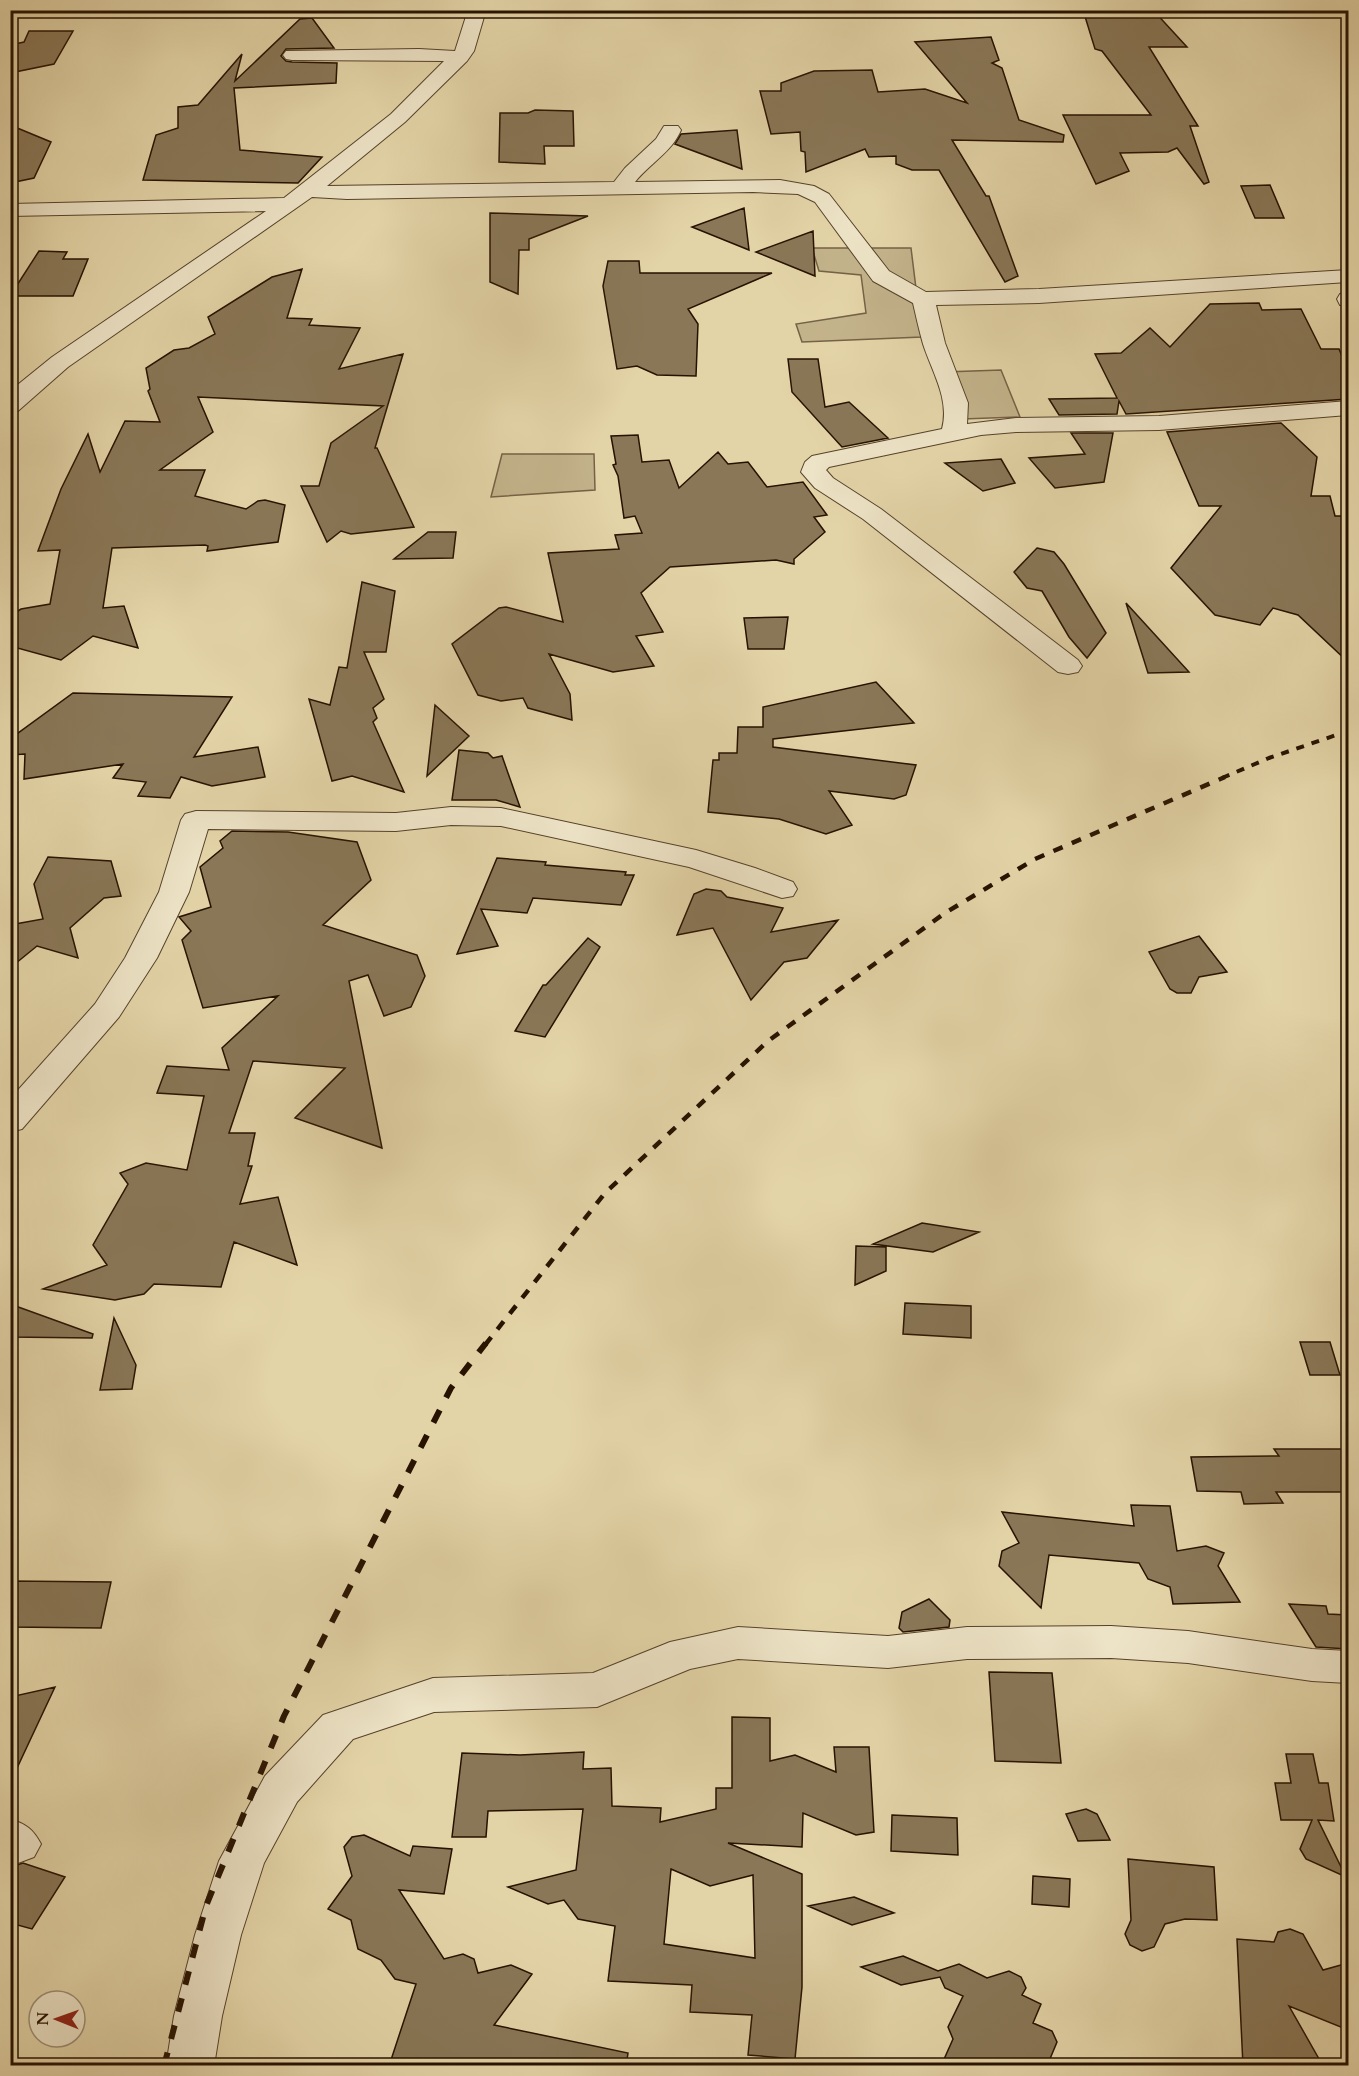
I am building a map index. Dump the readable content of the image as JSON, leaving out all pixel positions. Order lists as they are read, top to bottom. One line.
{"north":"left"}
